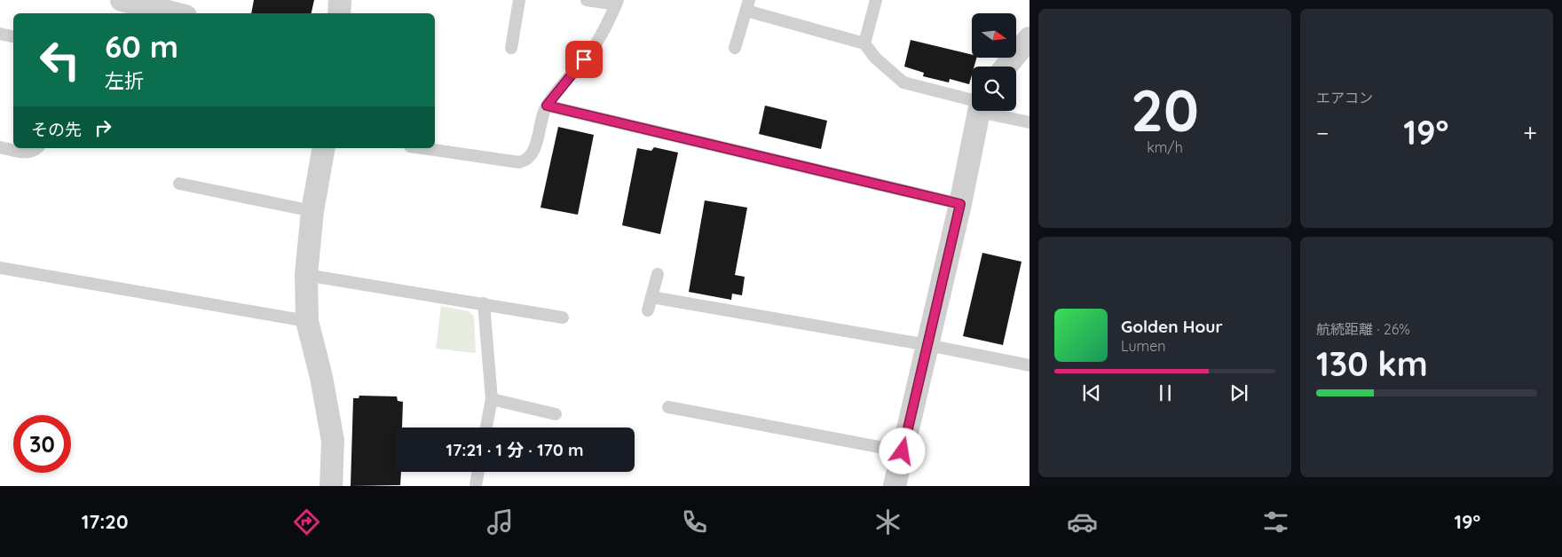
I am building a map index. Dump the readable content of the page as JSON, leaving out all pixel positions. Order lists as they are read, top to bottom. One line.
{"north":"right","page":{"tile":[["20","km/h"],"エアコン",["航続距離 · 26%","130 km"]],"turn":["60 m","左折"],"then":"その先","heat":["−","19°","+"],"song":["Golden Hour","Lumen"],"limit":"30","trip":"17:21 · 1 分 · 170 m","tabs":["17:20","19°"]}}
